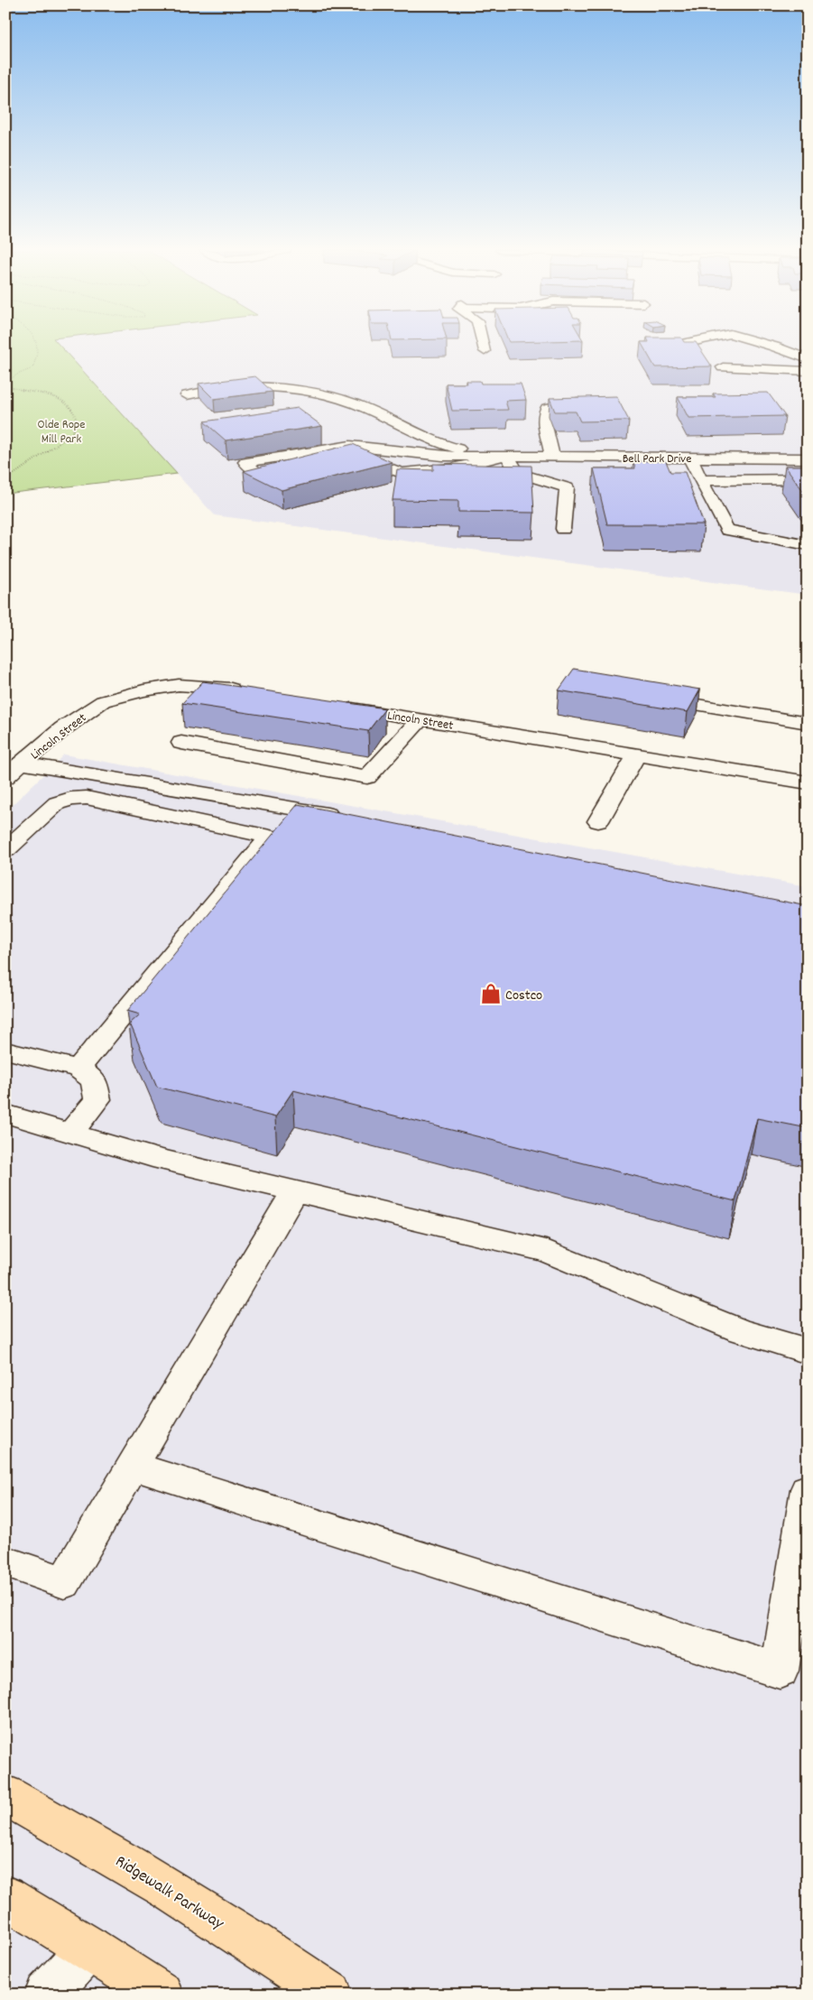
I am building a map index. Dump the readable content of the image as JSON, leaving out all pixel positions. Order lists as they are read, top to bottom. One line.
{"streets":{"main road":["Ridgewalk Parkway"],"street":["Bell Park Drive","Lincoln Street"]},"parks":["Olde Rope Mill Park"],"places":{"shop":["Costco"]}}
